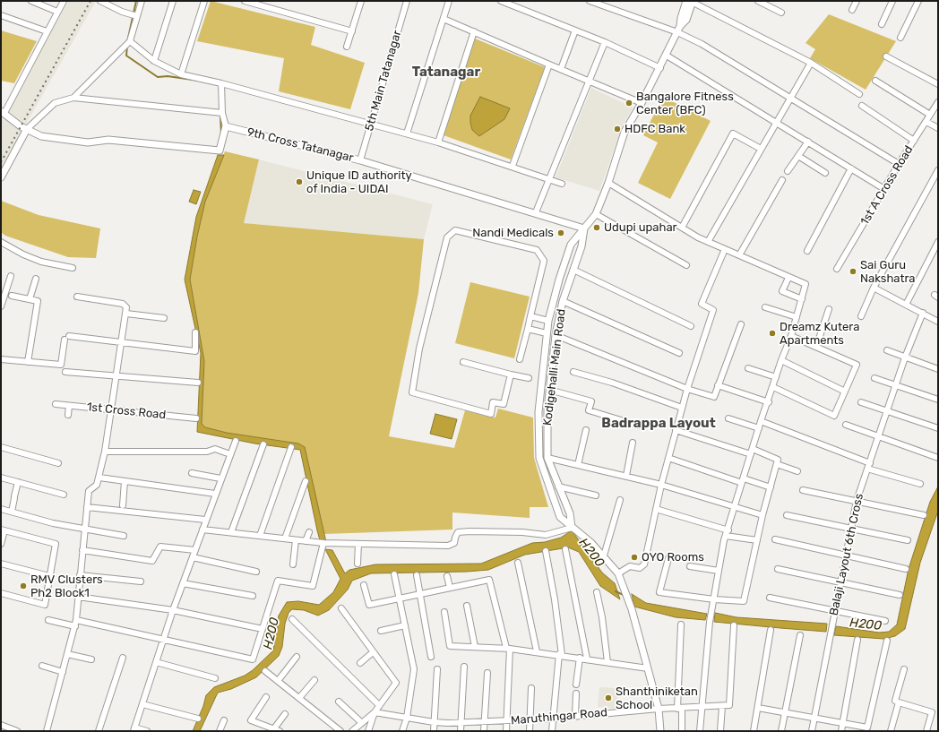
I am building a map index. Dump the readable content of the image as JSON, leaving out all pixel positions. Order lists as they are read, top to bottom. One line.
{"streets":{"street":["5th Main Tatanagar","9th Cross Tatanagar","1st A Cross Road","Kodigehalli Main Road","1st Cross Road","Balaji Layout 6th Cross","Maruthingar Road"]},"crossings":[["5th Main Tatanagar","9th Cross Tatanagar"],["9th Cross Tatanagar","Kodigehalli Main Road"],["Kodigehalli Main Road","Maruthingar Road"]],"districts":["Tatanagar","Badrappa Layout"],"water":["H200"],"places":["Bangalore Fitness Center (BFC)","HDFC Bank","Unique ID authority of India - UIDAI","Udupi upahar","Nandi Medicals","Sai Guru Nakshatra","Dreamz Kutera Apartments","OYO Rooms","RMV Clusters Ph2 Block1","Shanthiniketan School"]}
